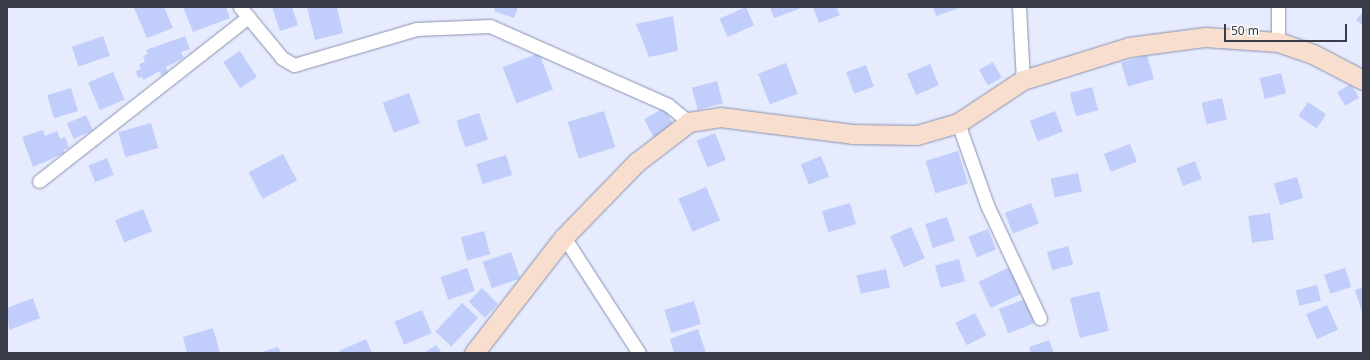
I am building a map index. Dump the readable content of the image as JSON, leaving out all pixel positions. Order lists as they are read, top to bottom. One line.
{"scale_bar":"50 m"}
